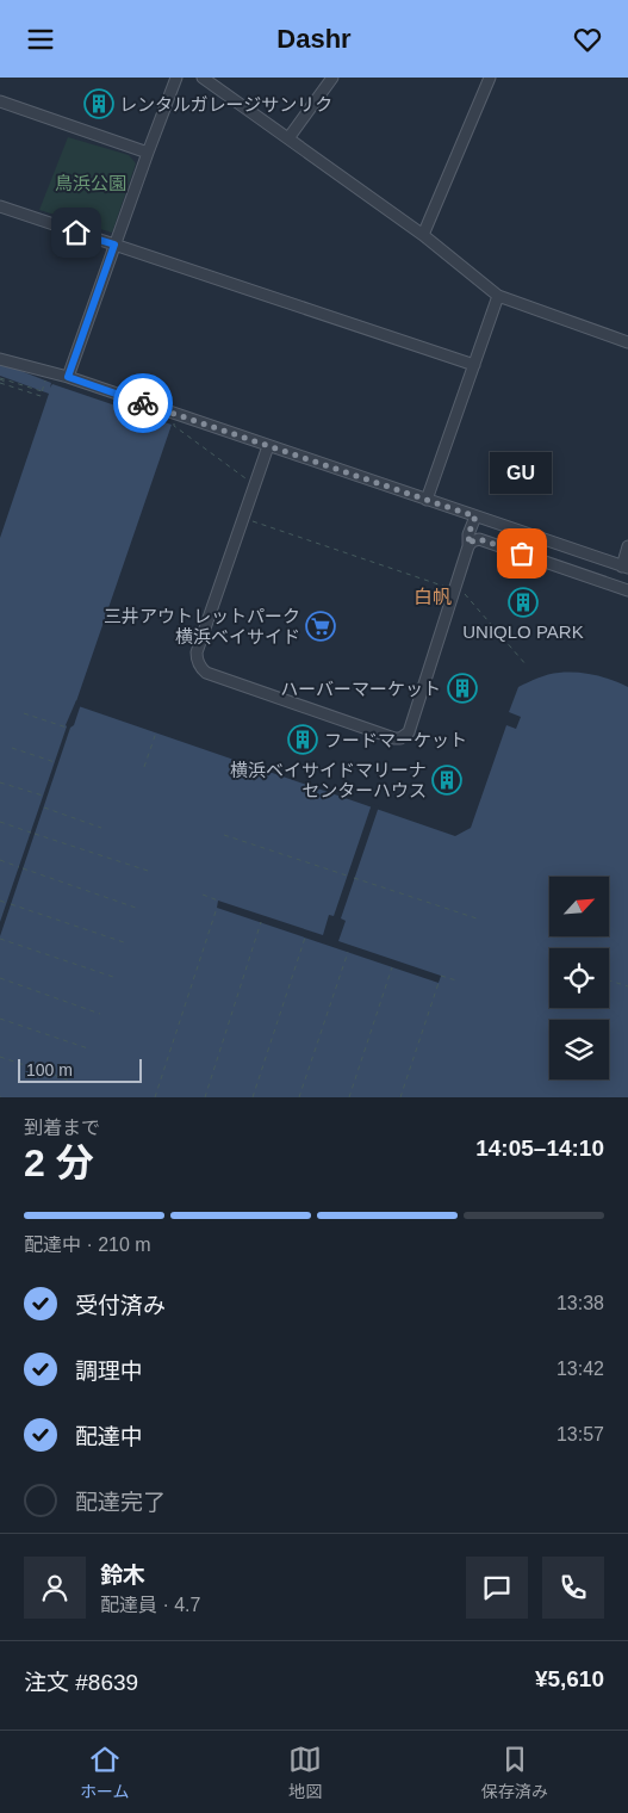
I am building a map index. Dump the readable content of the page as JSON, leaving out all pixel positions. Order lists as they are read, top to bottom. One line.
{"districts":["白帆"],"parks":["鳥浜公園"],"places":{"building":["レンタルガレージサンリク","UNIQLO PARK","ハーバーマーケット","フードマーケット","横浜ベイサイドマリーナ センターハウス"],"other":["GU"],"supermarket":["三井アウトレットパーク 横浜ベイサイド"]},"scale_bar":"100 m","north":"top right","page":{"header":"Dashr","bubble":"GU","scale":"100 m","heading":["2 分","到着まで","14:05–14:10"],"panel":["鈴木","配達員 · 4.7","注文 #8639","¥5,610"],"bar":"配達中 · 210 m","list":[["受付済み","13:38"],["調理中","13:42"],["配達中","13:57"],"配達完了"],"tabs":["ホーム","地図","保存済み"]}}
